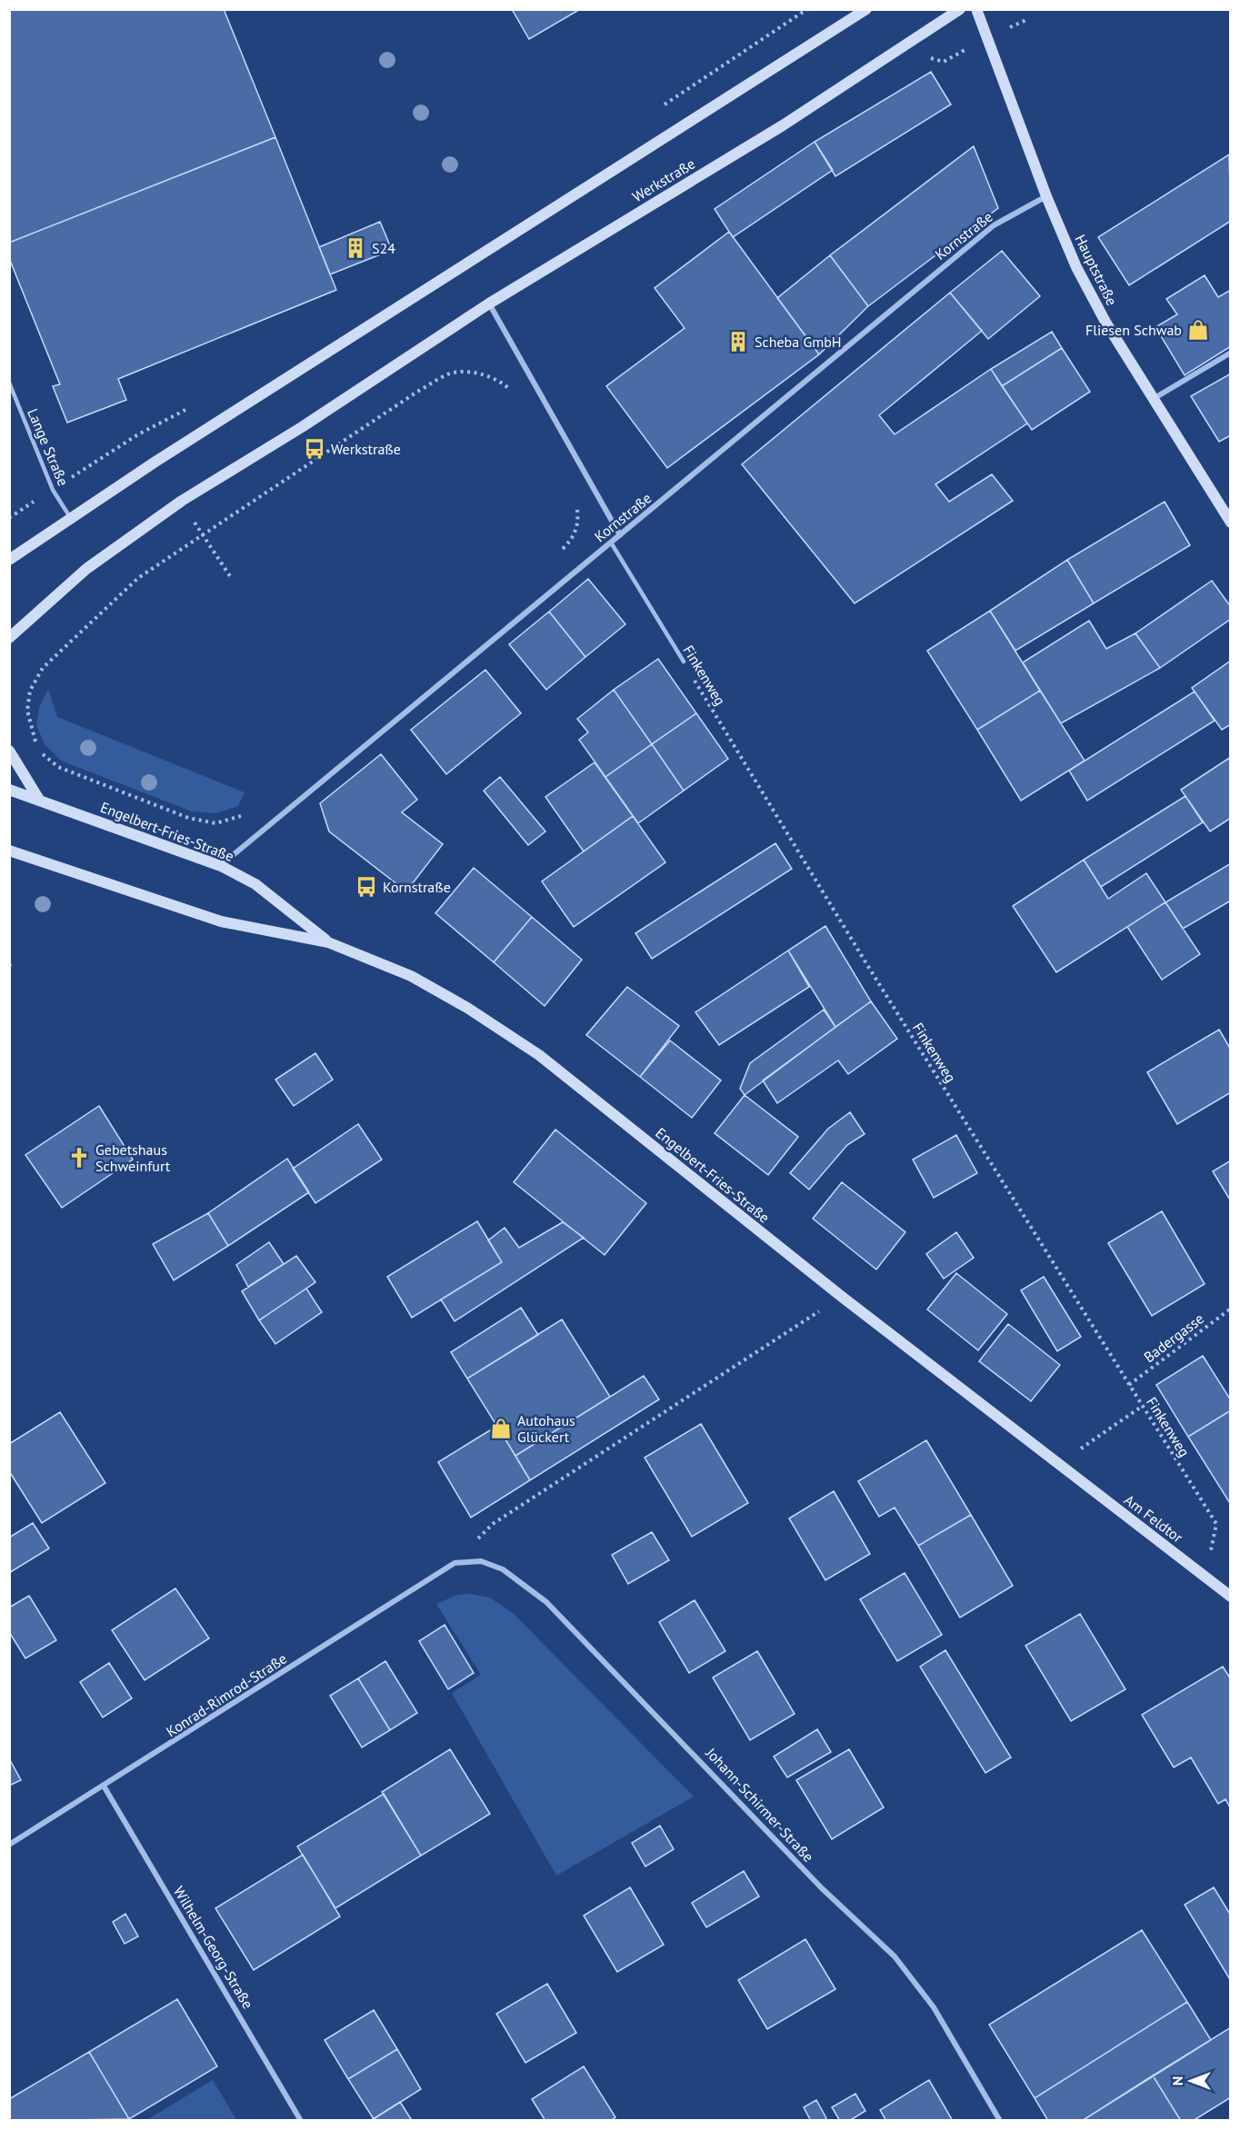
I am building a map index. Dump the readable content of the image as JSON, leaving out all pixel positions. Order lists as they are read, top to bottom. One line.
{"streets":{"main road":["Werkstraße","Hauptstraße","Engelbert-Fries-Straße","Am Feldtor"],"street":["Kornstraße","Konrad-Rimrod-Straße","Johann-Schirmer-Straße","Wilhelm-Georg-Straße"],"lane":["Lange Straße","Finkenweg"],"path":["Badergasse"]},"crossings":[["Kornstraße","Hauptstraße"],["Kornstraße","Finkenweg"],["Kornstraße","Engelbert-Fries-Straße"],["Finkenweg","Badergasse"],["Finkenweg","Am Feldtor"],["Engelbert-Fries-Straße","Am Feldtor"],["Konrad-Rimrod-Straße","Johann-Schirmer-Straße"],["Konrad-Rimrod-Straße","Wilhelm-Georg-Straße"]],"places":{"building":["S24","Scheba GmbH"],"shop":["Fliesen Schwab","Autohaus Glückert"],"bus stop":["Werkstraße","Kornstraße"],"church":["Gebetshaus Schweinfurt"]},"north":"left"}
